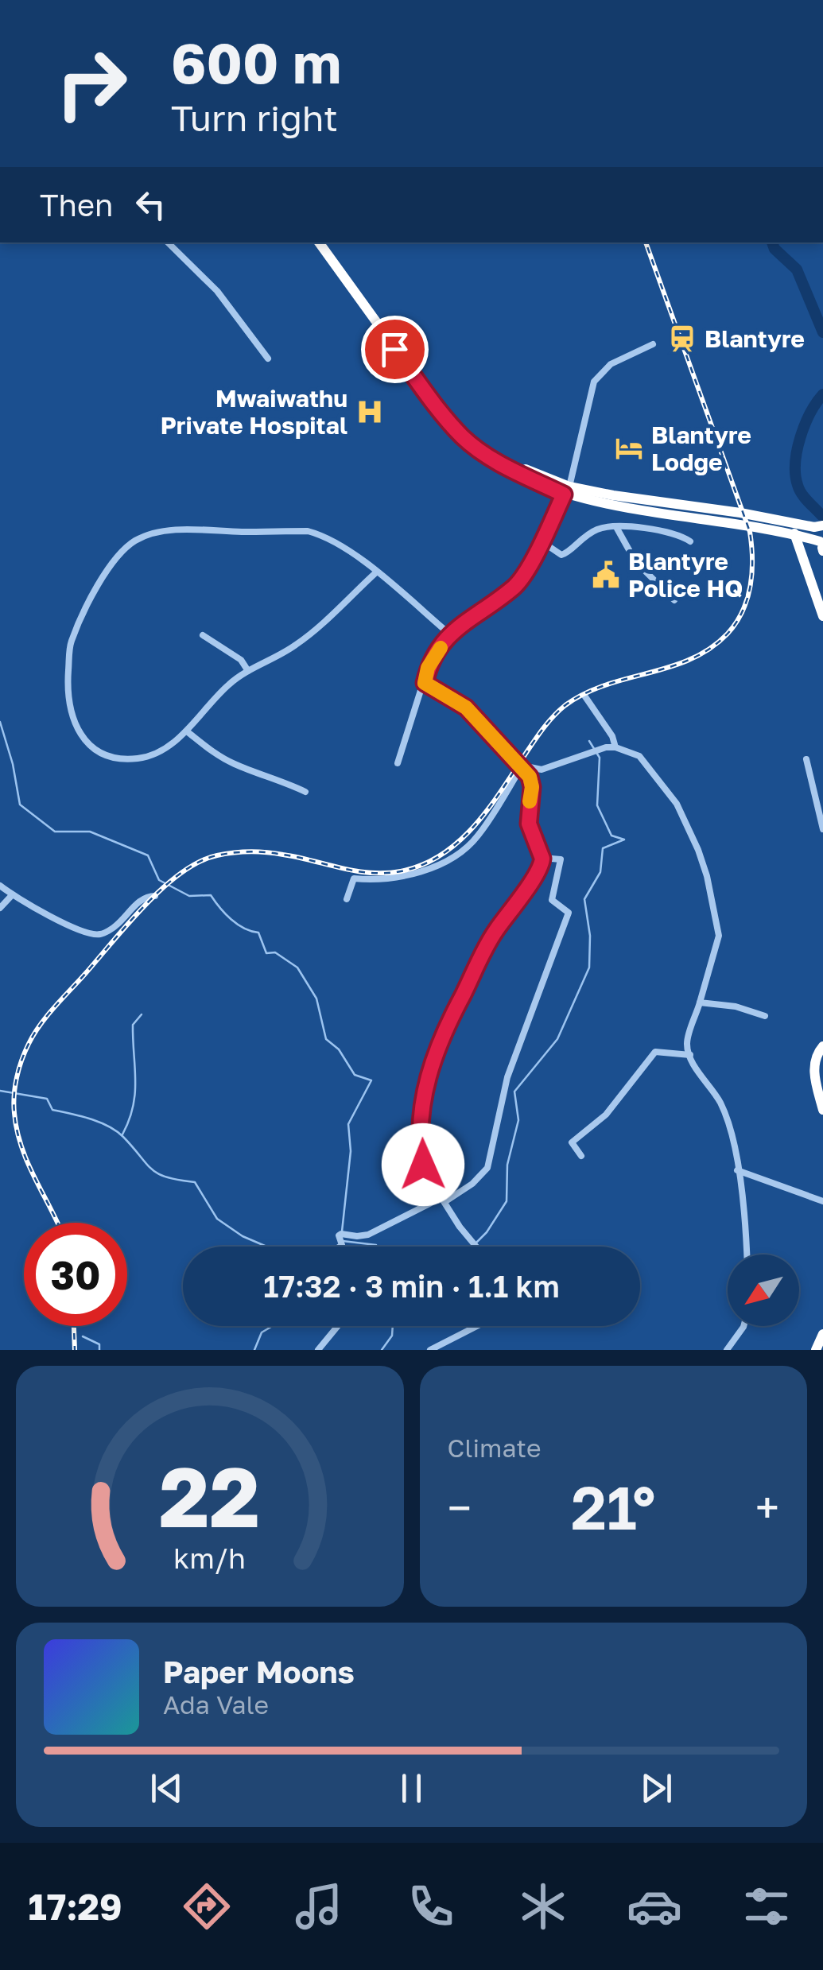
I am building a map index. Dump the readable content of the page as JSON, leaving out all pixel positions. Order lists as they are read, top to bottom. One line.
{"places":{"station":["Blantyre"],"hospital":["Mwaiwathu Private Hospital"],"hotel":["Blantyre Lodge"],"public building":["Blantyre Police HQ"]},"north":"bottom left","page":{"turn":["600 m","Turn right"],"then":"Then","limit":"30","trip":"17:32 · 3 min · 1.1 km","tile":"Climate","heat":["−","21°","+"],"song":["Paper Moons","Ada Vale"],"tabs":"17:29","gauge":["22","km/h"]}}
